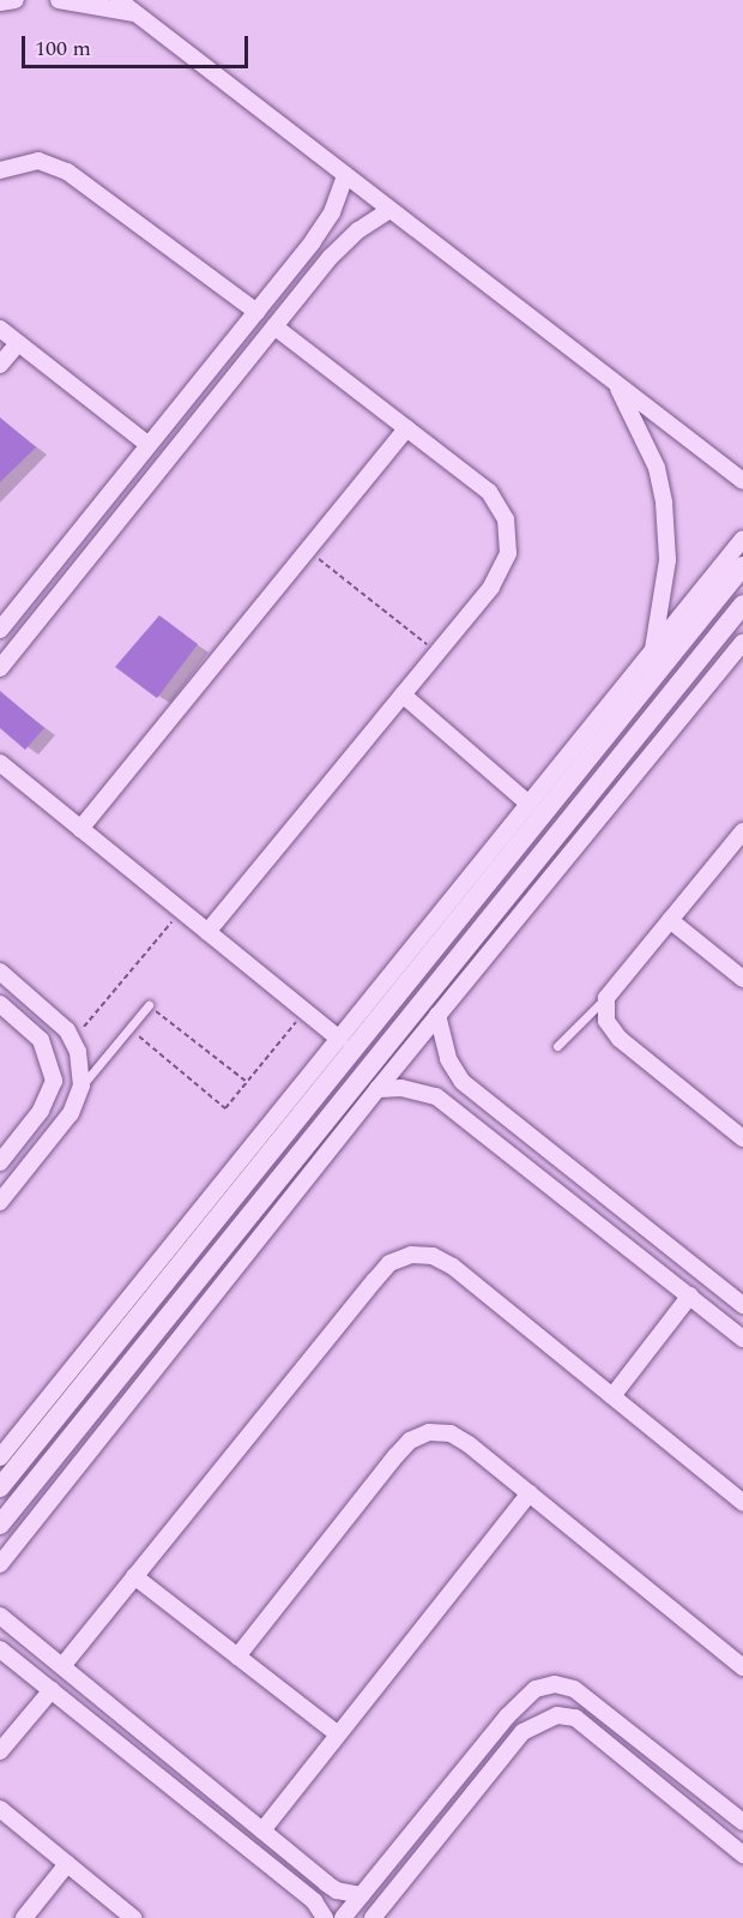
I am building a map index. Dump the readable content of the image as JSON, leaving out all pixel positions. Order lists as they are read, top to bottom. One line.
{"scale_bar":"100 m"}
